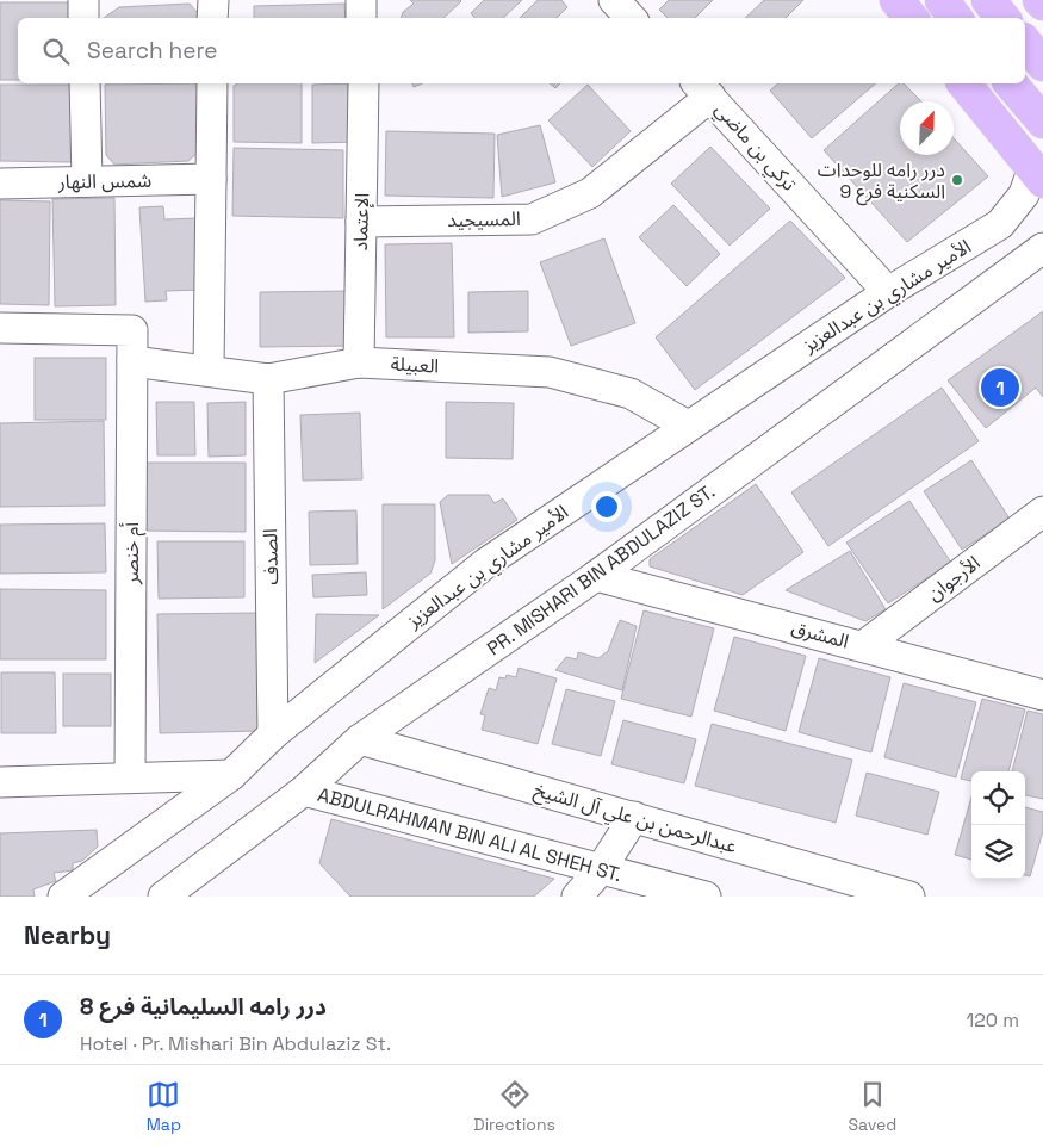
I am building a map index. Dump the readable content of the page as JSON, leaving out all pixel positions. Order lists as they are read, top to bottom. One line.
{"streets":{"street":["تركي بن ماضي","شمس النهار","المسيجيد","الإعتماد","الأمير مشاري بن عبدالعزيز","العبيلة","أم خنصر","الصدف","PR. MISHARI BIN ABDULAZIZ ST.","الأرجوان","المشرق","عبدالرحمن بن علي آل الشيخ","ABDULRAHMAN BIN ALI AL SHEH ST."]},"crossings":[["تركي بن ماضي","المسيجيد"],["تركي بن ماضي","الأمير مشاري بن عبدالعزيز"],["المسيجيد","الإعتماد"],["الإعتماد","العبيلة"],["الأمير مشاري بن عبدالعزيز","العبيلة"],["الأمير مشاري بن عبدالعزيز","الصدف"],["العبيلة","أم خنصر"],["العبيلة","الصدف"],["PR. MISHARI BIN ABDULAZIZ ST.","المشرق"],["PR. MISHARI BIN ABDULAZIZ ST.","عبدالرحمن بن علي آل الشيخ"],["PR. MISHARI BIN ABDULAZIZ ST.","ABDULRAHMAN BIN ALI AL SHEH ST."],["الأرجوان","المشرق"]],"places":["درر رامه للوحدات السكنية فرع 9"],"north":"top right","page":{"search":"Search here","pins":"1","heading":"Nearby","list":[{"mark":"1","name":"درر رامه السليمانية فرع 8","note":"Hotel · Pr. Mishari Bin Abdulaziz St.","value":"120 m"}],"nav":["Map","Directions","Saved"]}}
